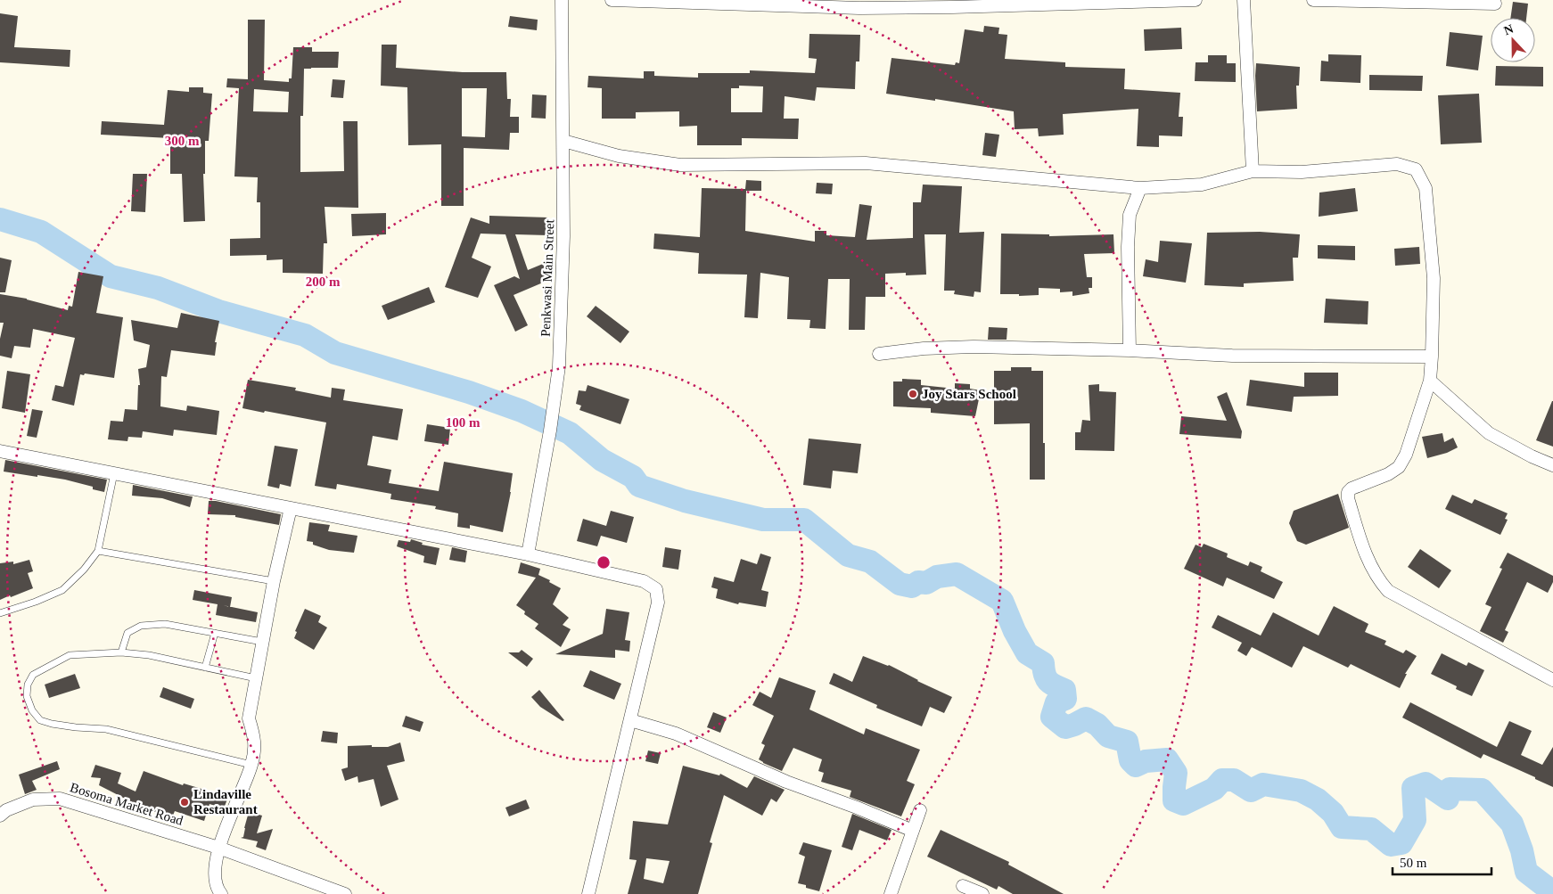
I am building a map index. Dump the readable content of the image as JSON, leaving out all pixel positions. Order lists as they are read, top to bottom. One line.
{"streets":{"street":["Penkwasi Main Street","Bosoma Market Road"]},"places":["Joy Stars School","Lindaville Restaurant"],"scale_bar":"50 m","north":"top","rings":["300 m","200 m","100 m"]}
